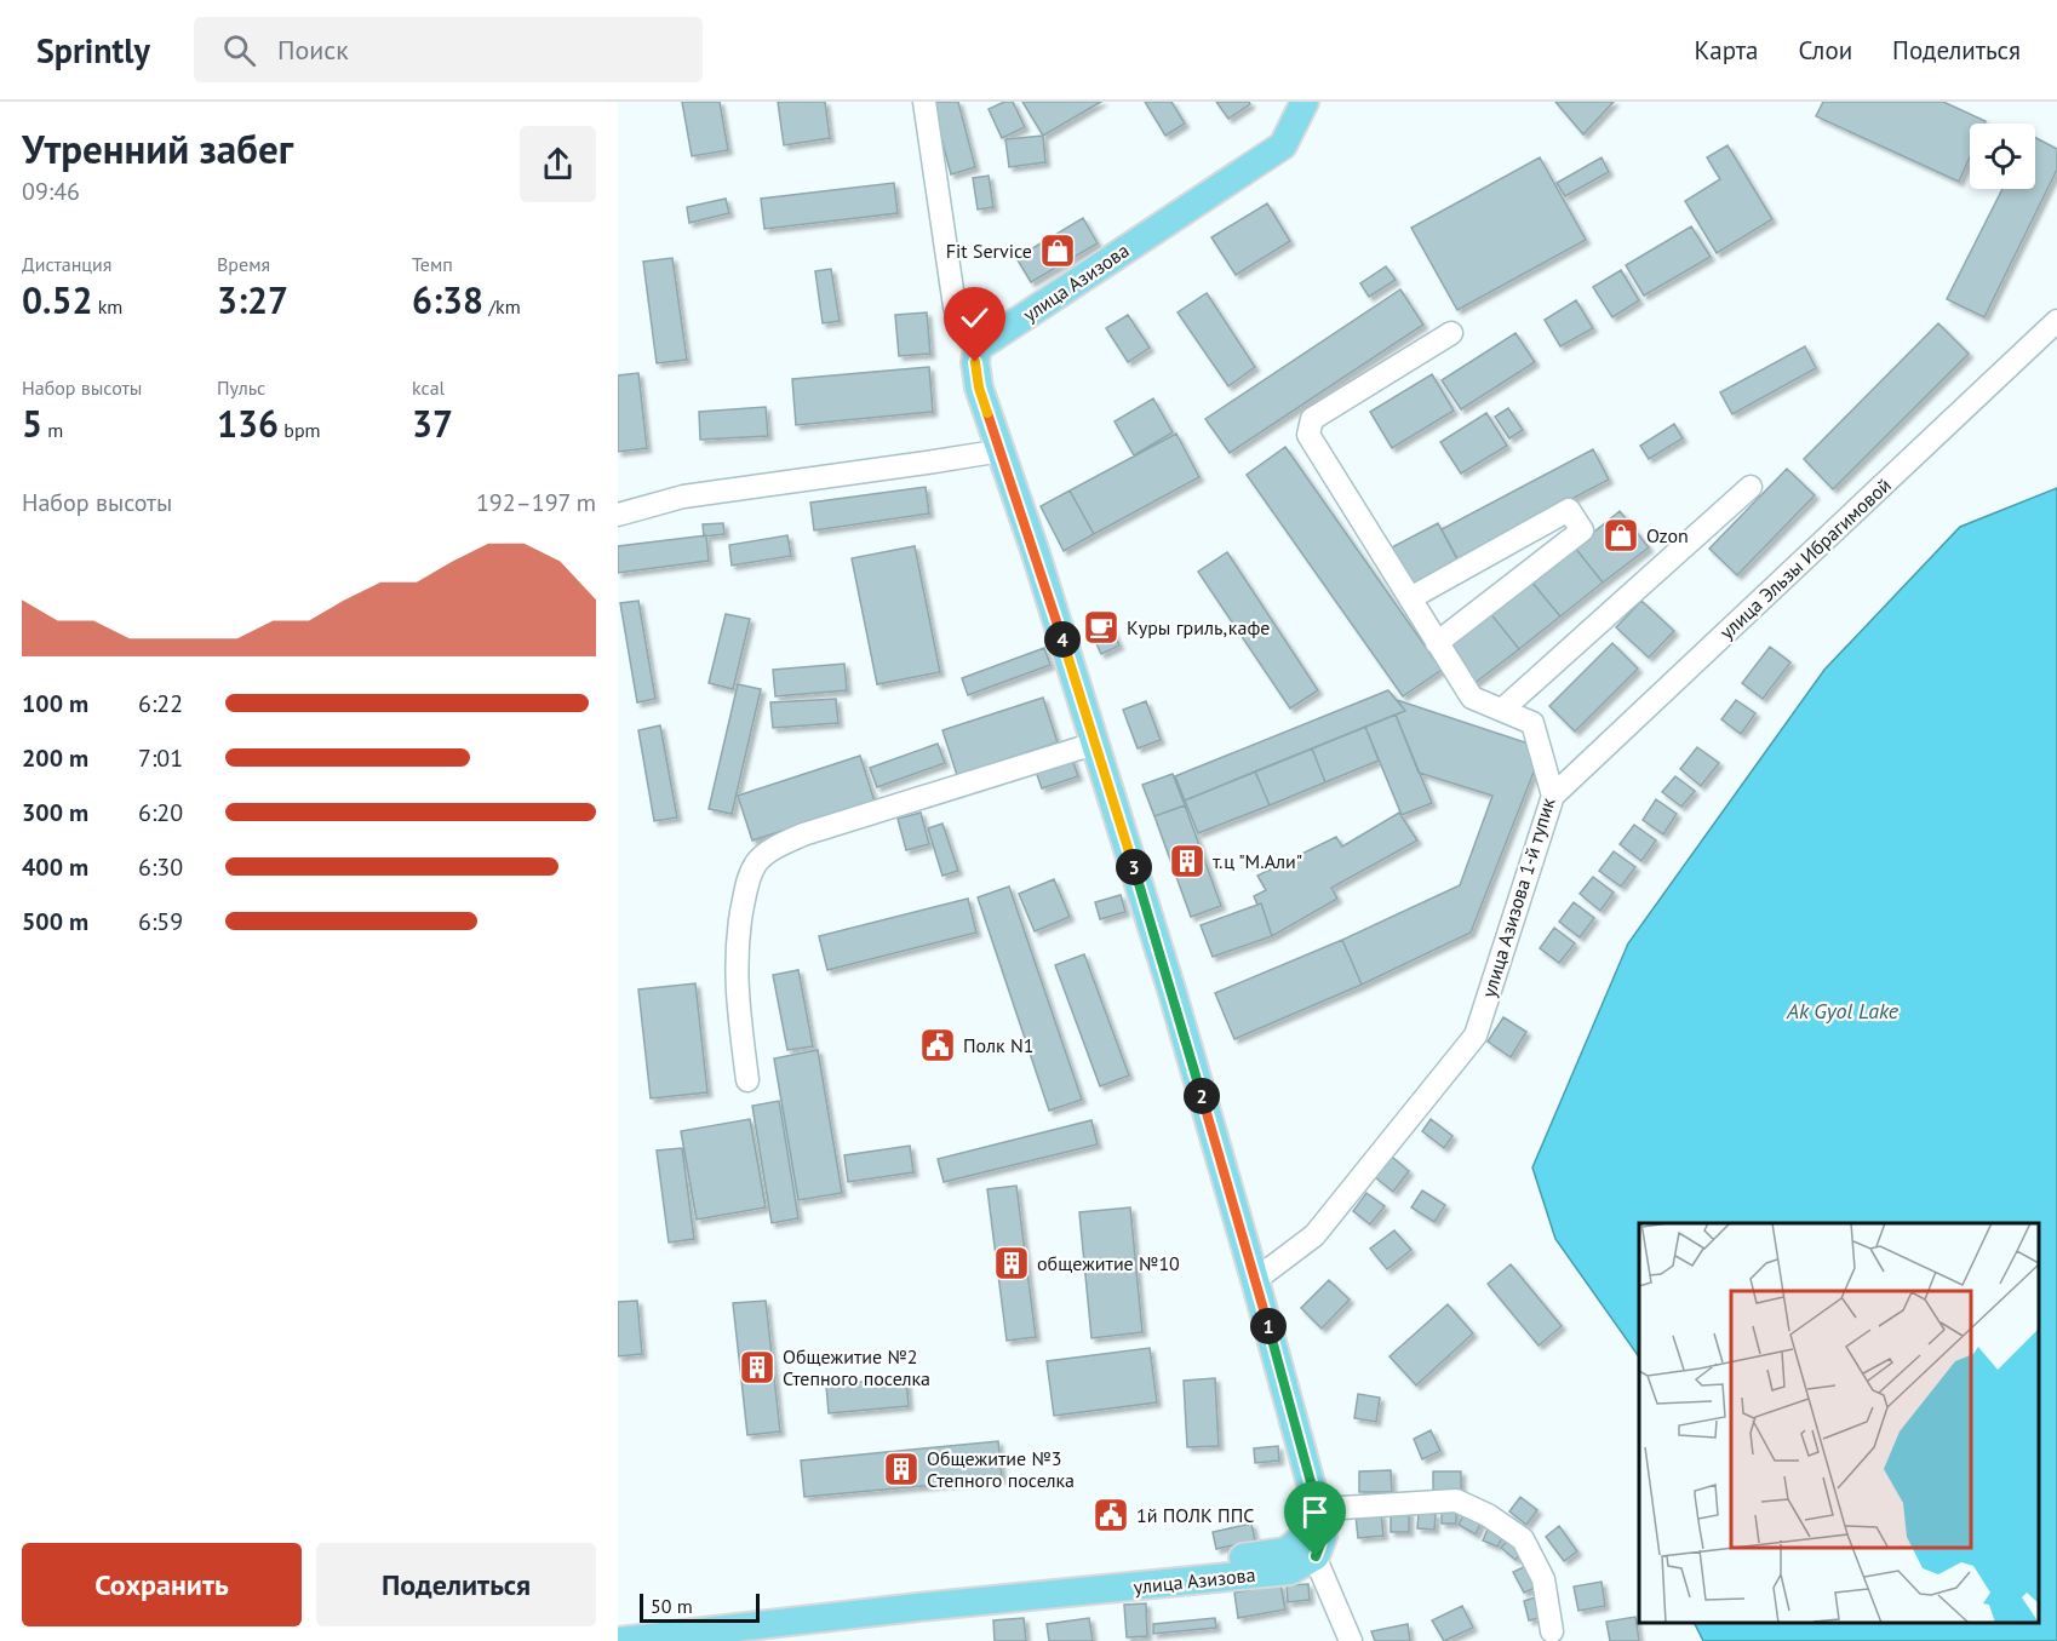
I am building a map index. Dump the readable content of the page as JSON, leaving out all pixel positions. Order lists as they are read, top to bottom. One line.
{"streets":{"main road":["улица Азизова"],"street":["улица Эльзы Ибрагимовой","улица Азизова 1-й тупик"]},"crossings":[["улица Азизова","улица Азизова 1-й тупик"],["улица Эльзы Ибрагимовой","улица Азизова 1-й тупик"]],"water":["Ak Gyol Lake"],"places":{"shop":["Fit Service","Ozon"],"cafe":["Куры гриль,кафе"],"building":["т.ц \"М.Али\"","общежитие №10","Общежитие №2 Степного поселка","Общежитие №3 Степного поселка"],"public building":["Полк N1","1й ПОЛК ППС"]},"scale_bar":"50 m","page":{"header":"Sprintly","search":"Поиск","nav":["Карта","Слои","Поделиться"],"heading":["Утренний забег","09:46"],"stats":[["Дистанция","0.52 km"],["Время","3:27"],["Темп","6:38 /km"],["Набор высоты","5 m"],["Пульс","136 bpm"],["kcal","37"]],"chart":["Набор высоты","192–197 m"],"pins":["4","3","2","1"],"list":[{"name":"100 m","note":"6:22"},{"name":"200 m","note":"7:01"},{"name":"300 m","note":"6:20"},{"name":"400 m","note":"6:30"},{"name":"500 m","note":"6:59"}],"buttons":["Сохранить","Поделиться"],"scale":"50 m"}}
